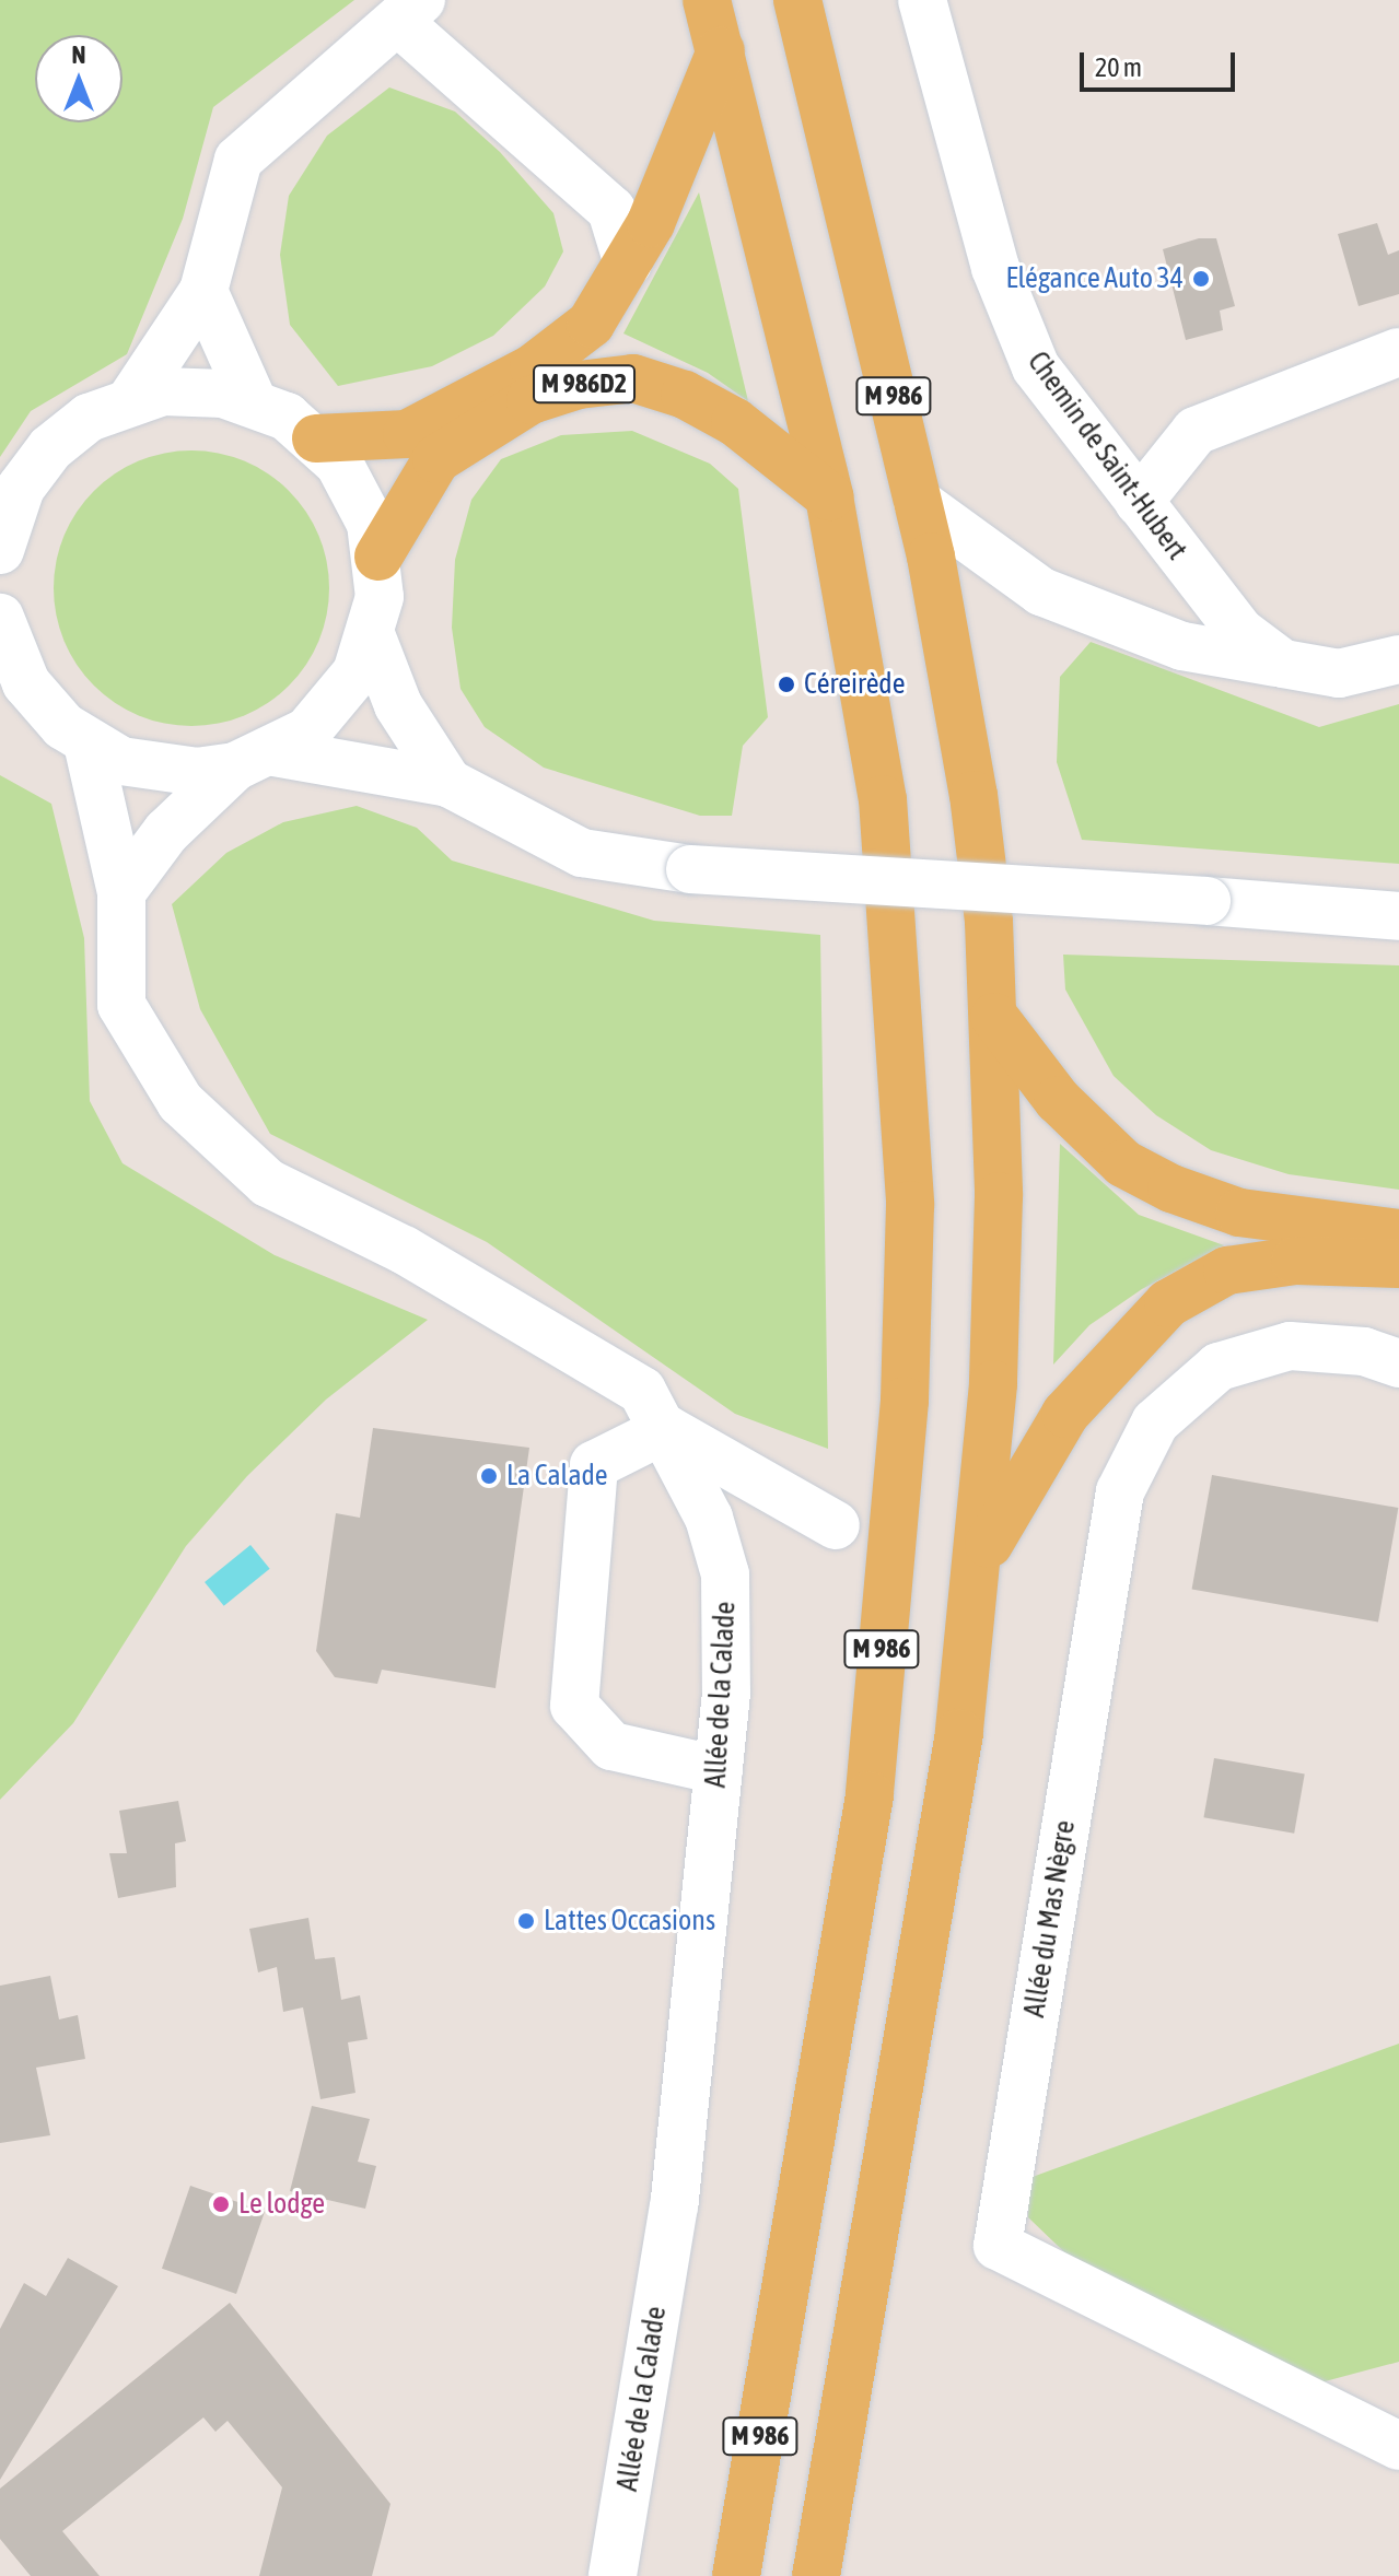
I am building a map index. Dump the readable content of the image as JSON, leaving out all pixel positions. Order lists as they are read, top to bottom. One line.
{"streets":{"main road":["M 986D2","M 986"],"street":["Chemin de Saint-Hubert","Allée de la Calade","Allée du Mas Nègre"]},"crossings":[["M 986D2","M 986"]],"places":["Elégance Auto 34","Céreirède","La Calade","Lattes Occasions","Le lodge"],"scale_bar":"20 m","north":"top"}
